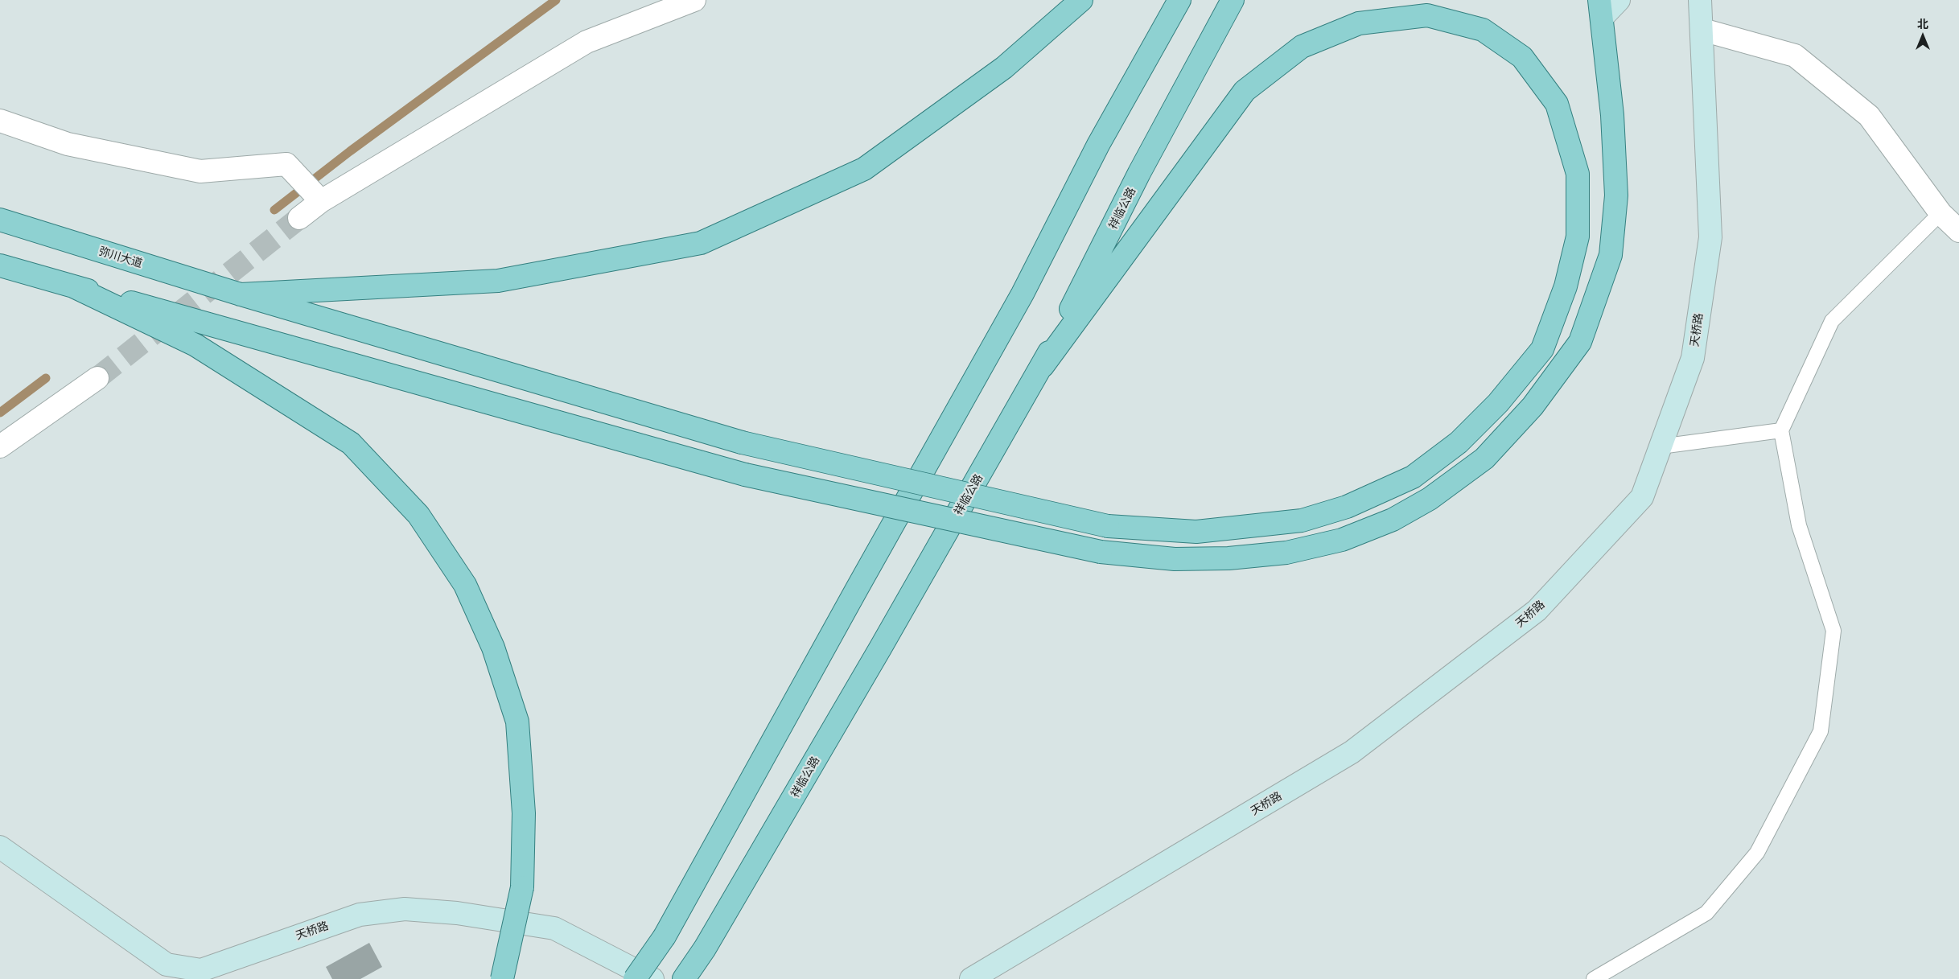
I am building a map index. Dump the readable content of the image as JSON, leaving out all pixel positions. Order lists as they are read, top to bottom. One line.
{"streets":{"main road":["祥临公路","弥川大道"],"street":["天桥路"]},"crossings":[["祥临公路","弥川大道"]],"north":"top"}
